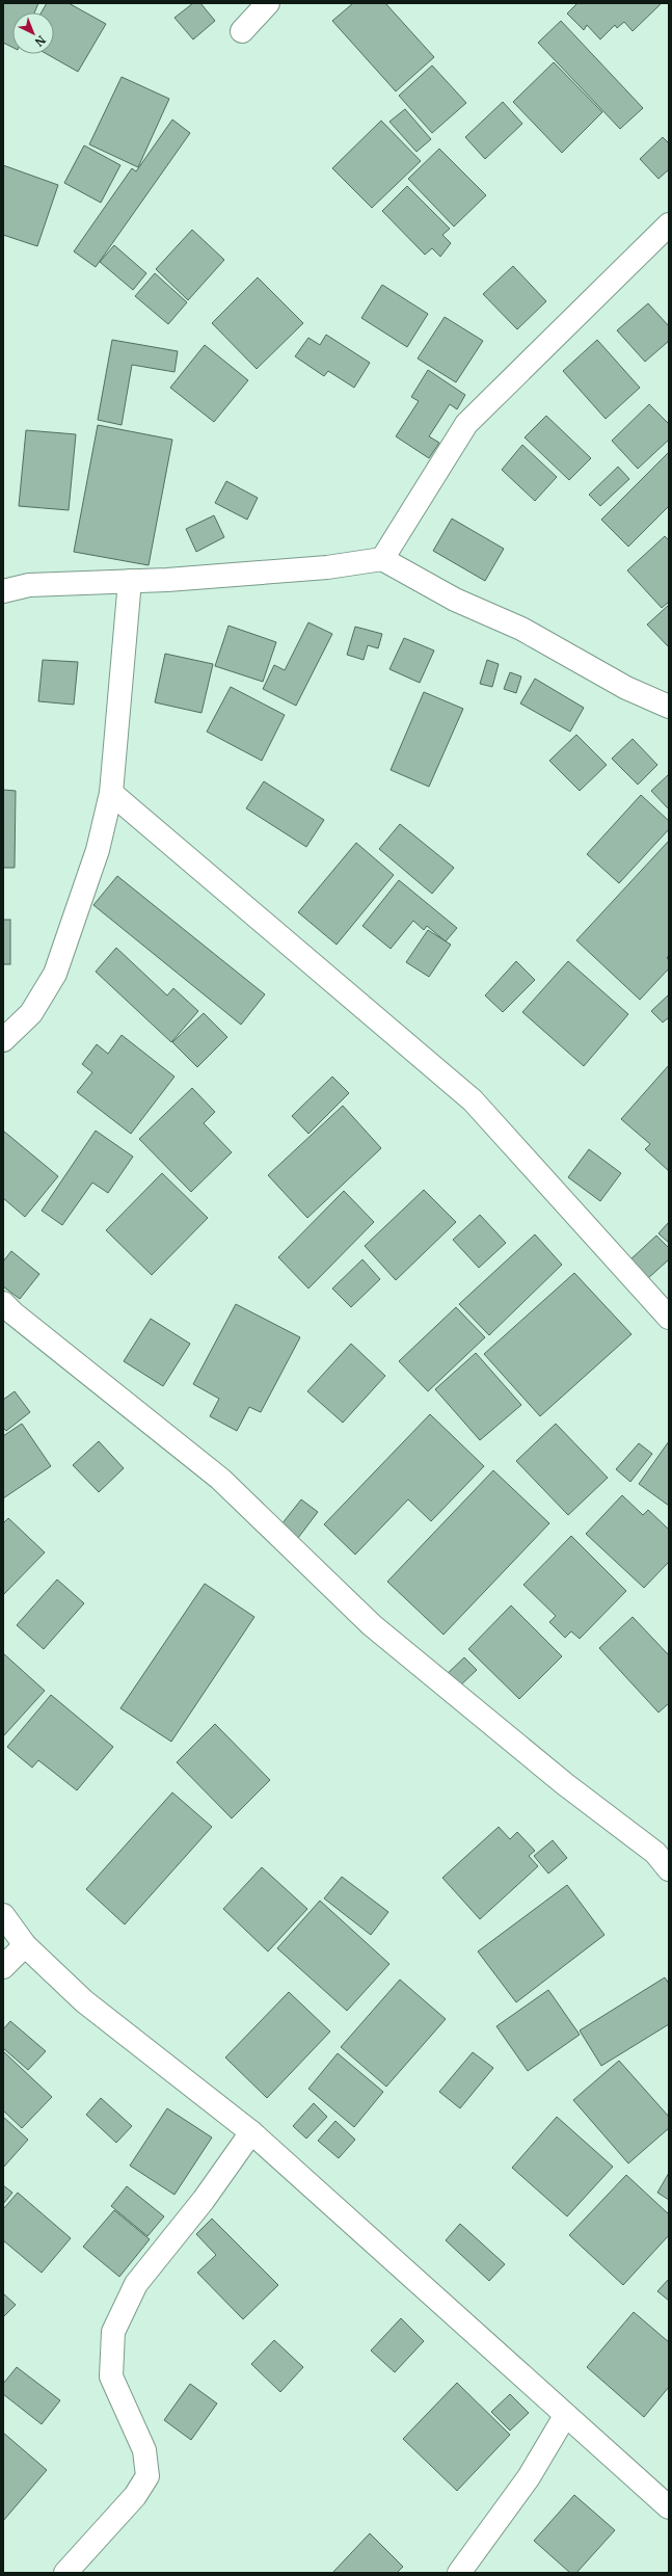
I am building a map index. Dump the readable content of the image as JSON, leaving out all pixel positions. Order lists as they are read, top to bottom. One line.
{"north":"bottom right"}
